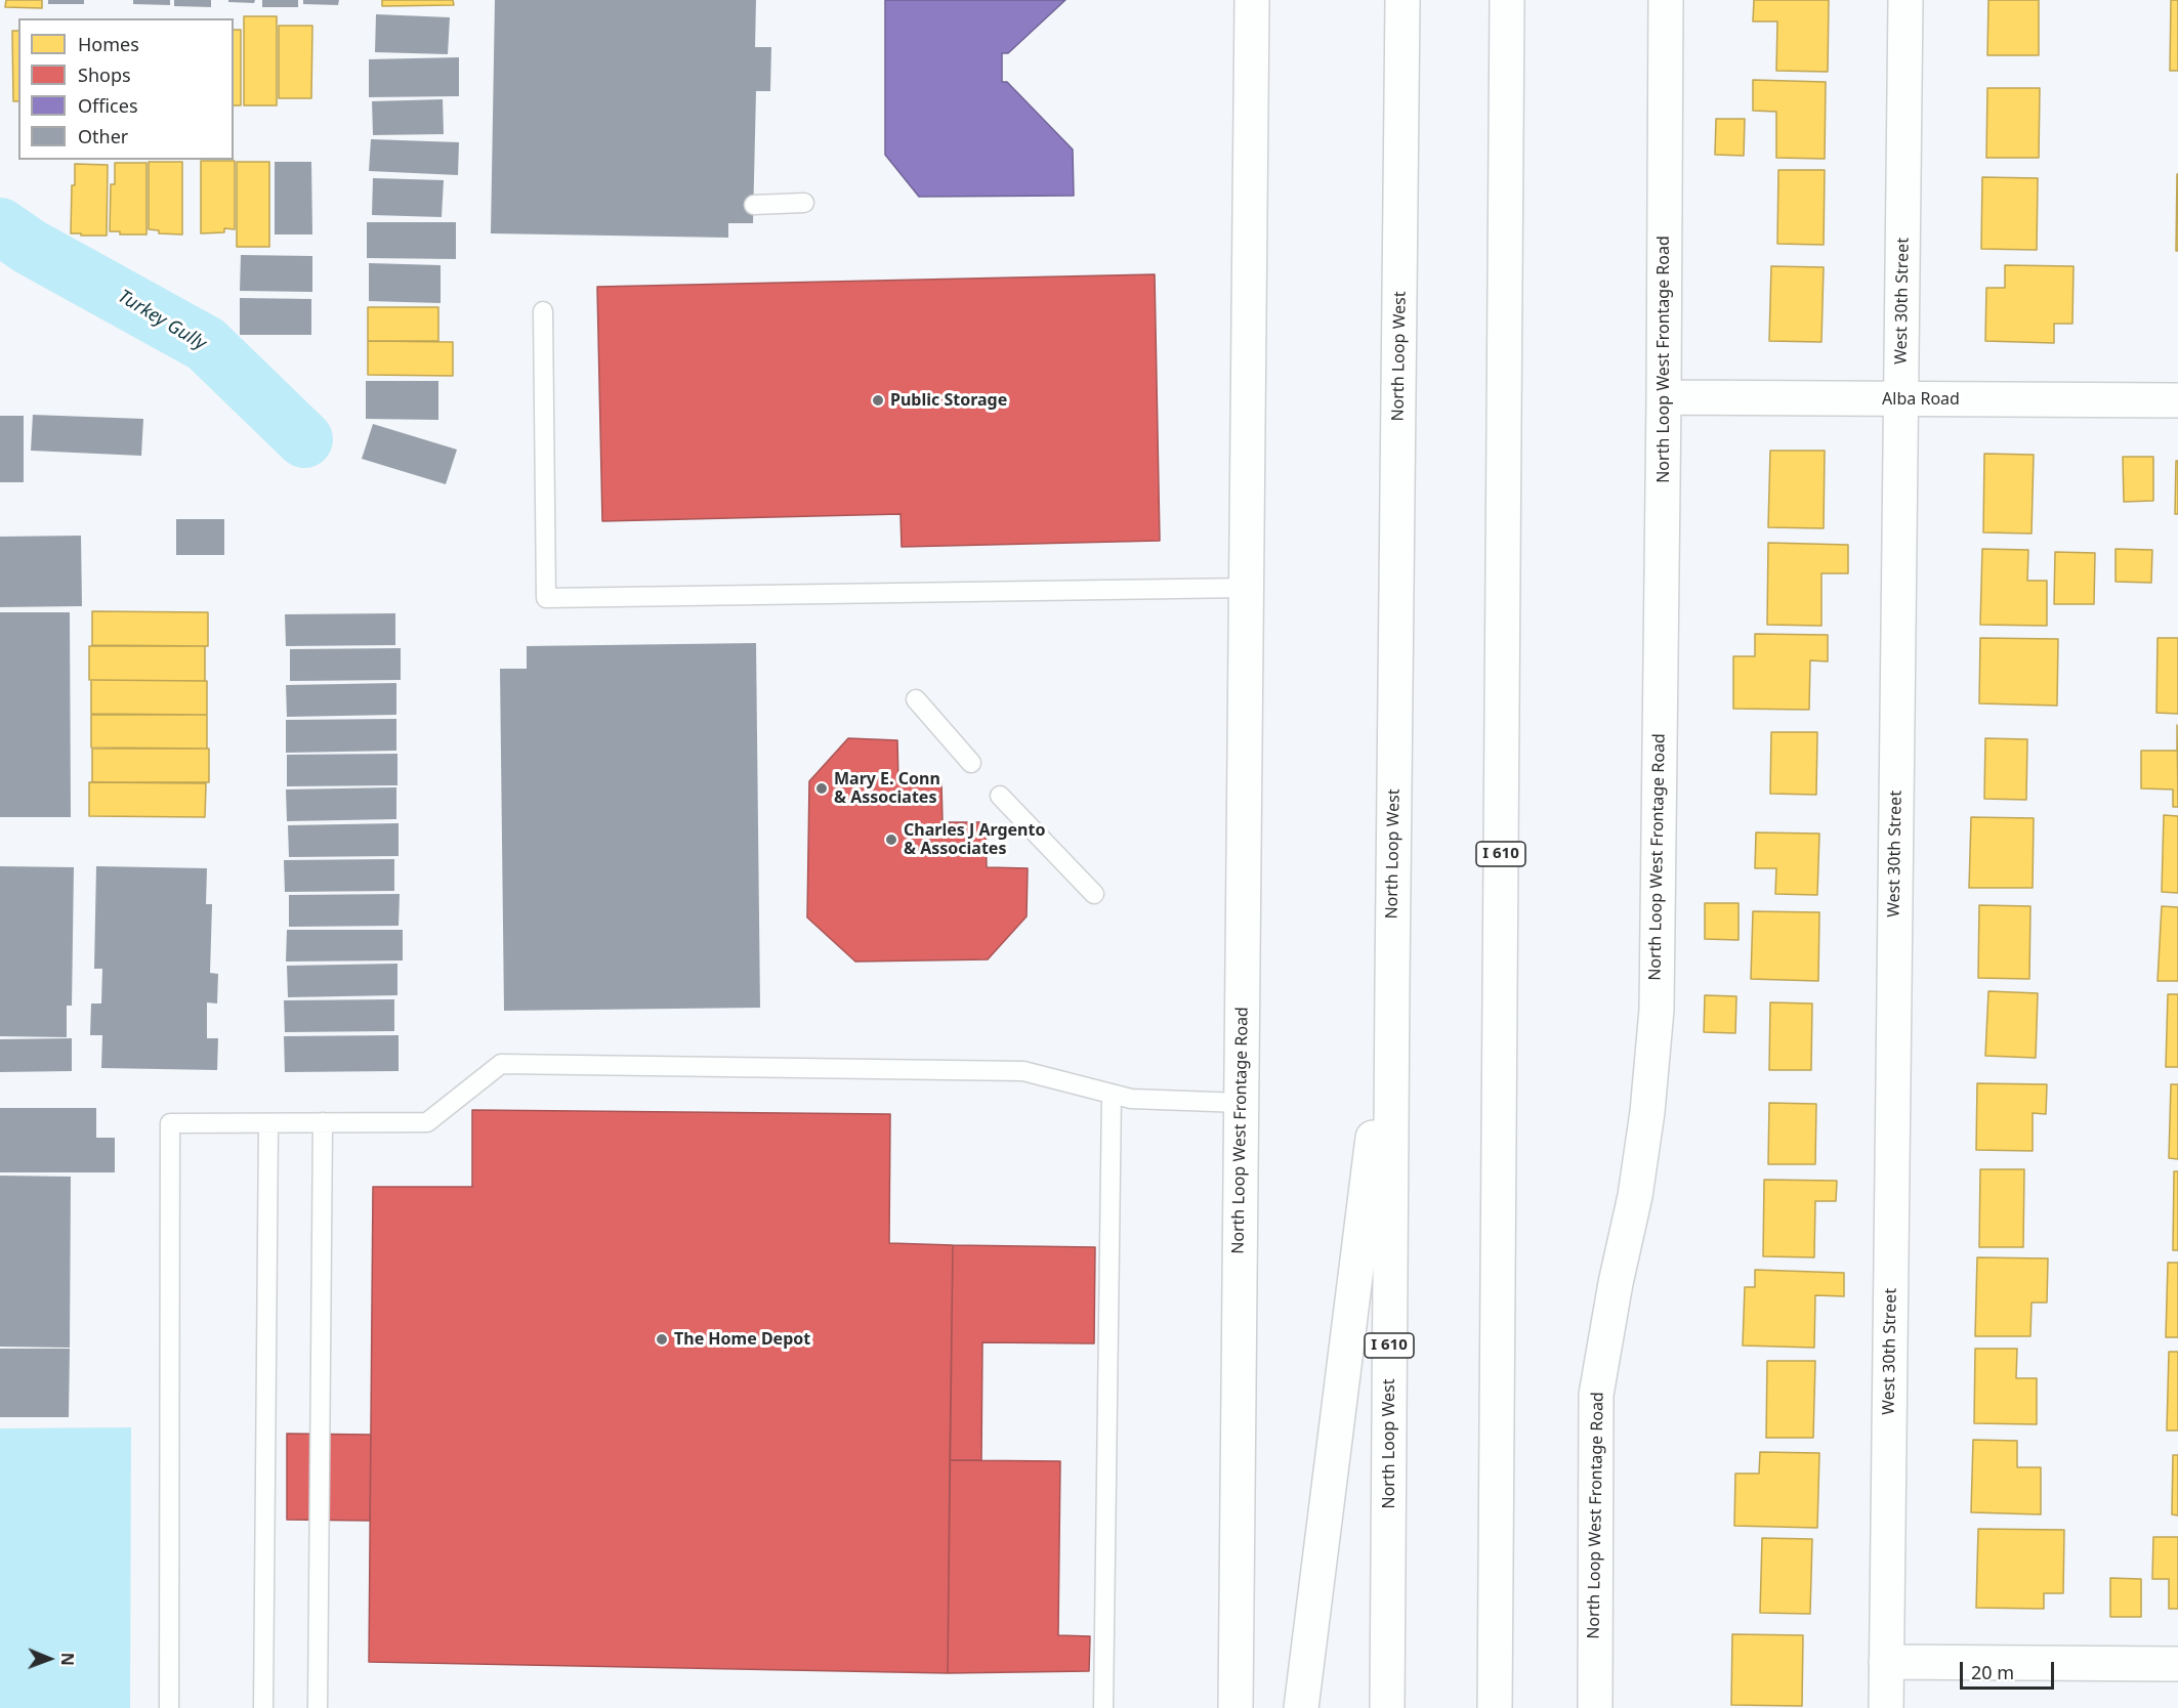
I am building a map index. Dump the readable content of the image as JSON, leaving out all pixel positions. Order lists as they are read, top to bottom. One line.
{"streets":{"main road":["West 30th Street","North Loop West","North Loop West Frontage Road","Alba Road","I 610"]},"crossings":[["West 30th Street","Alba Road"],["North Loop West Frontage Road","Alba Road"]],"water":["Turkey Gully"],"places":["Public Storage","Mary E. Conn & Associates","Charles J Argento & Associates","The Home Depot"],"legend":["Homes","Shops","Offices","Other"],"scale_bar":"20 m","north":"right"}
